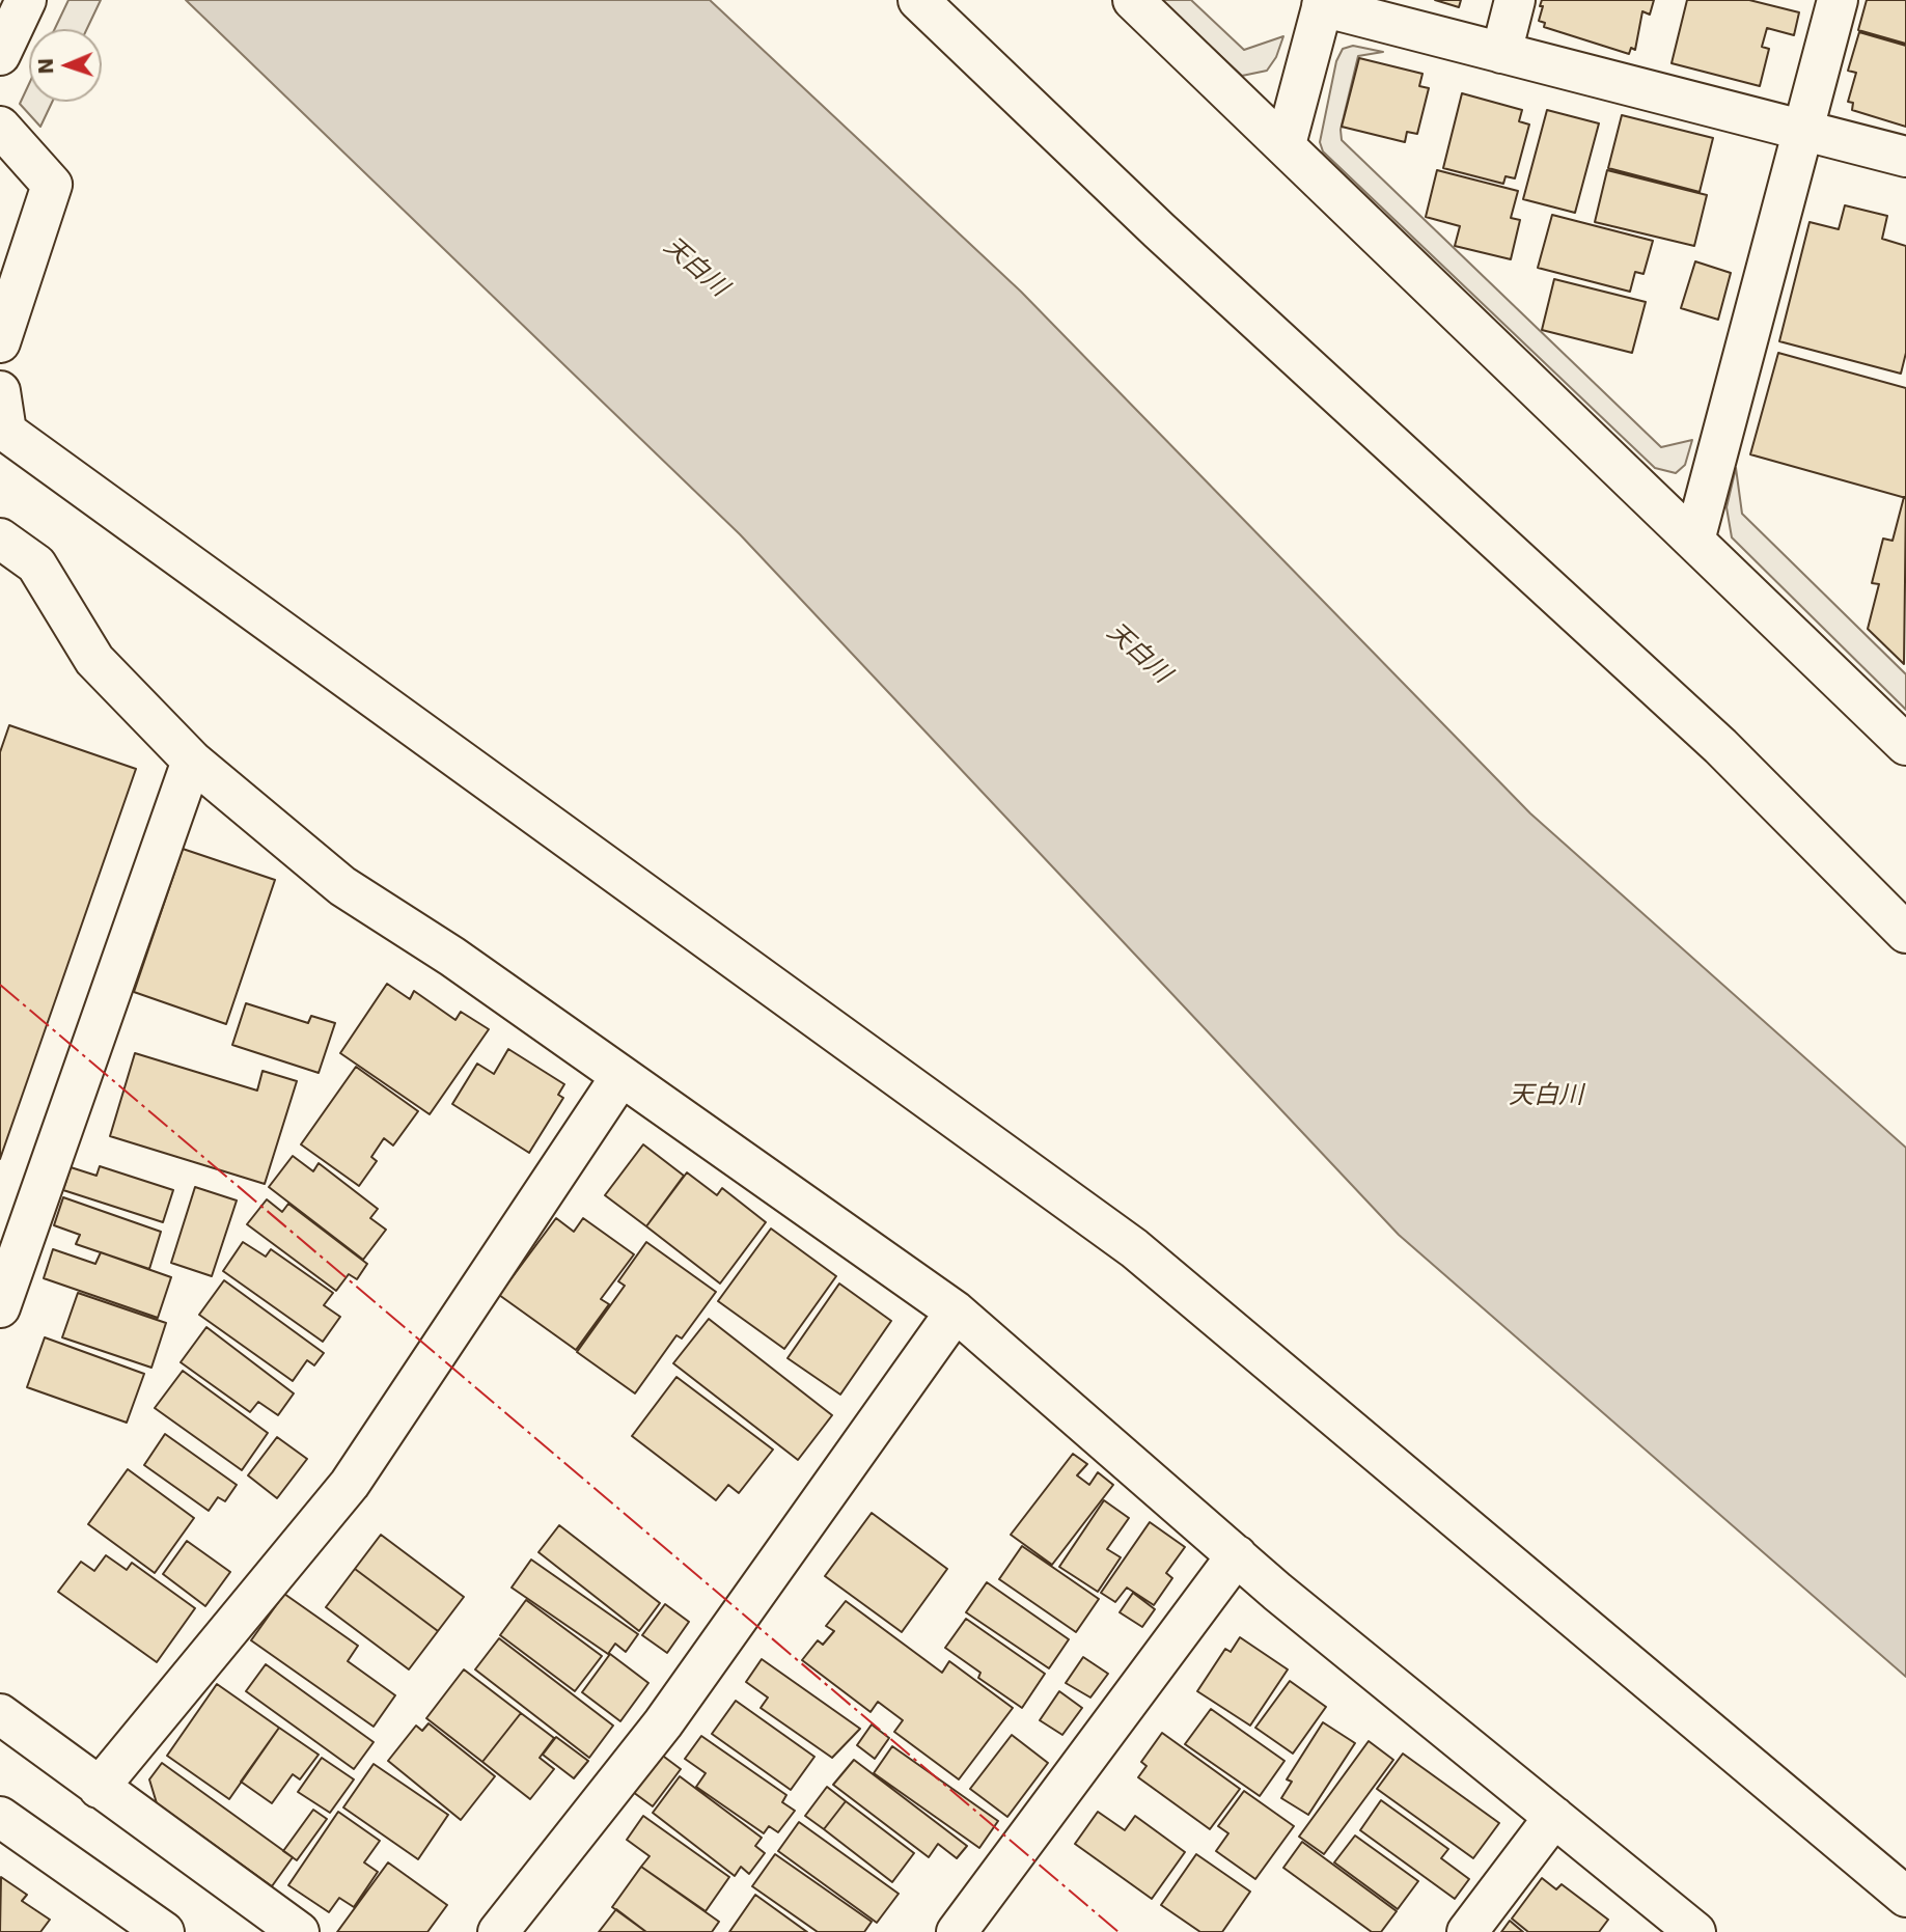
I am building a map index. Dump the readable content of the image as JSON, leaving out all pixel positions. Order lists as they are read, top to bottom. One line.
{"water":["天白川"],"north":"left"}
